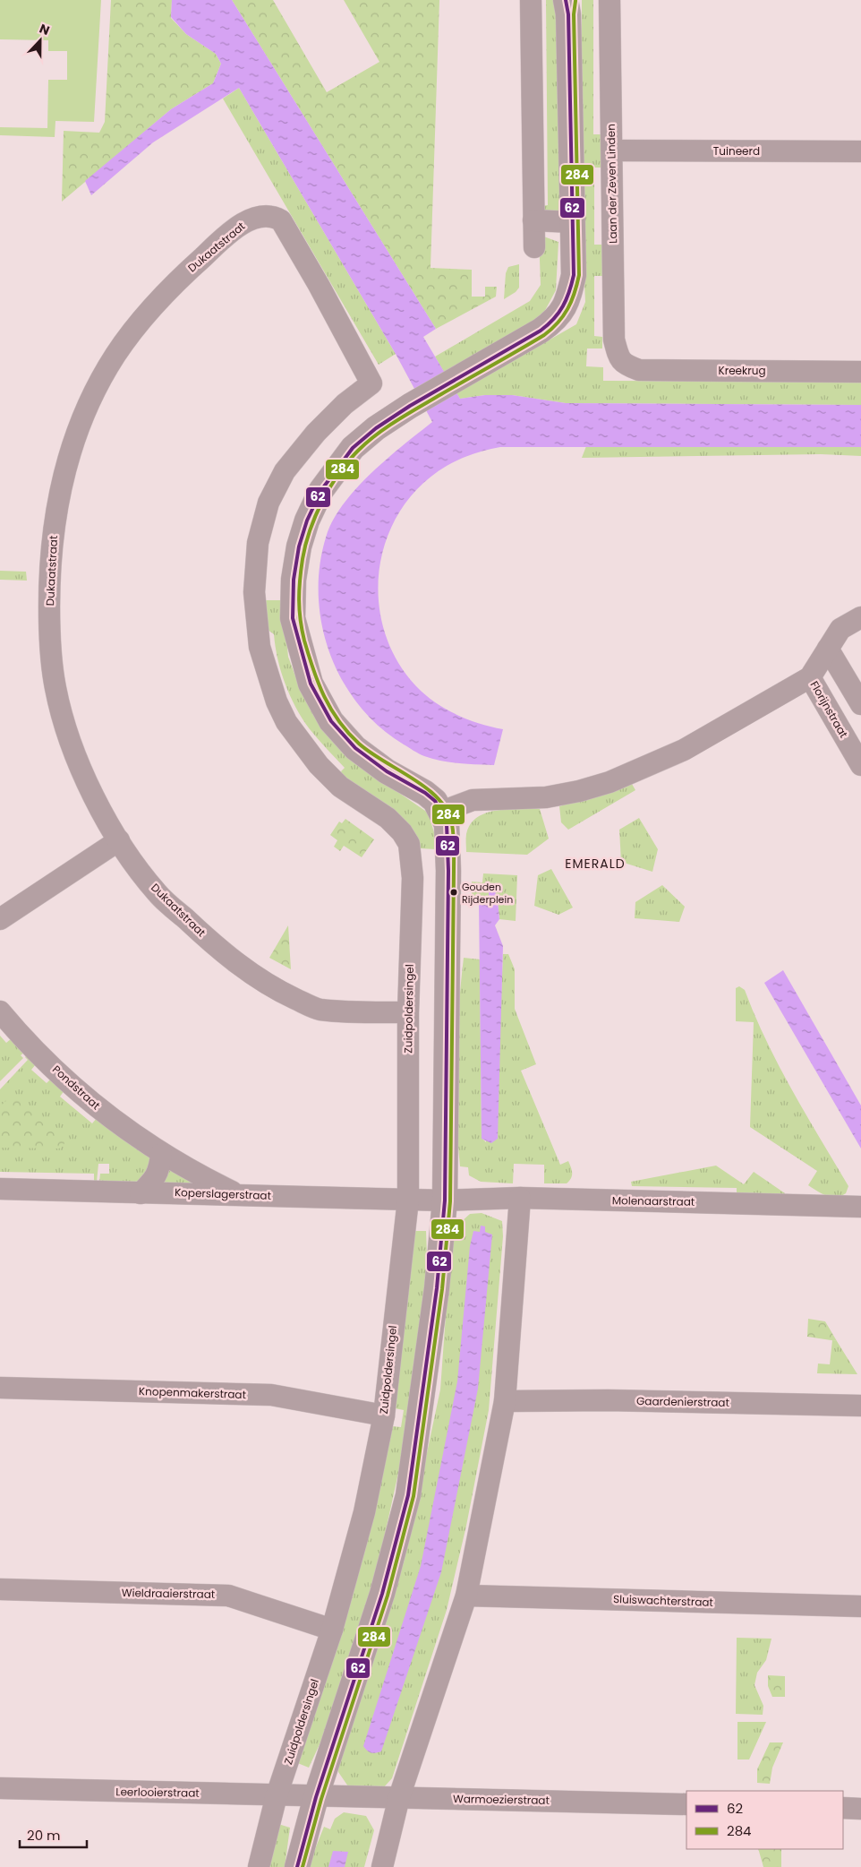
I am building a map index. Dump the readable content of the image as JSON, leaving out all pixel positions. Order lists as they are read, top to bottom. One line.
{"streets":{"street":["Tuineerd","Laan der Zeven Linden","Dukaatstraat","Kreekrug","Florijnstraat","Zuidpoldersingel","Pondstraat","Koperslagerstraat","Molenaarstraat","Knopenmakerstraat","Gaardenierstraat","Wieldraaierstraat","Sluiswachterstraat","Leerlooierstraat","Warmoezierstraat"]},"crossings":[["Tuineerd","Laan der Zeven Linden"],["Laan der Zeven Linden","Kreekrug"],["Dukaatstraat","Zuidpoldersingel"],["Zuidpoldersingel","Koperslagerstraat"],["Zuidpoldersingel","Knopenmakerstraat"],["Zuidpoldersingel","Wieldraaierstraat"],["Zuidpoldersingel","Leerlooierstraat"],["Pondstraat","Koperslagerstraat"],["Koperslagerstraat","Molenaarstraat"],["Leerlooierstraat","Warmoezierstraat"]],"districts":["EMERALD"],"places":["Gouden Rijderplein"],"lines":["transit line 62","transit line 284"],"legend":["62","284"],"scale_bar":"20 m","north":"top"}
